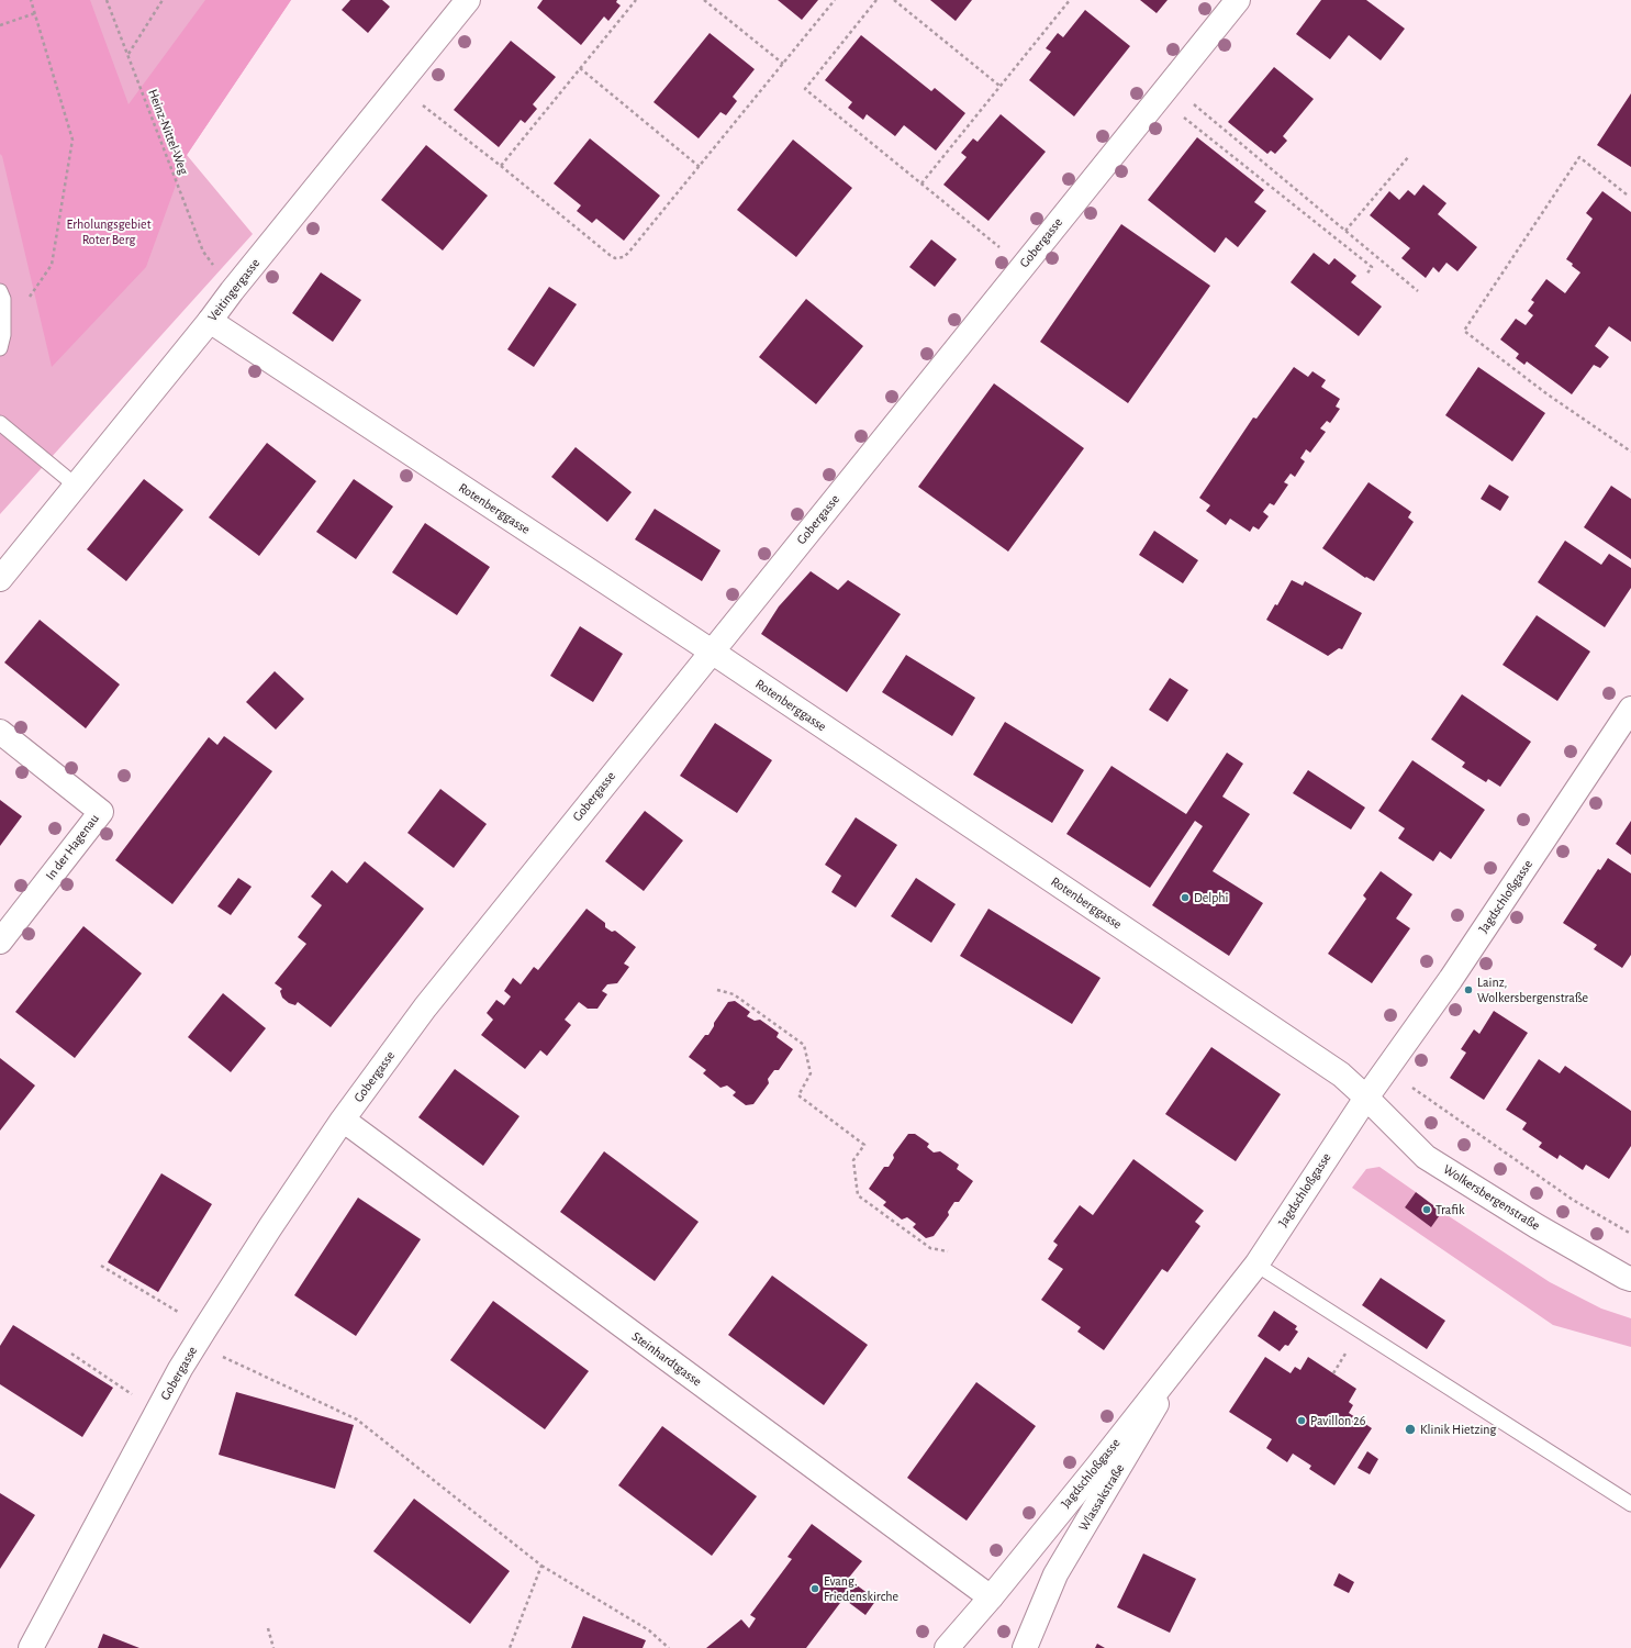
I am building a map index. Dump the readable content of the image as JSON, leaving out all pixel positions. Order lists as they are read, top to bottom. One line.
{"streets":{"street":["Gobergasse","Veitingergasse","Rotenberggasse","In der Hagenau","Jagdschloßgasse","Wolkersbergenstraße","Steinhardtgasse","Wlassakstraße"],"path":["Heinz-Nittel-Weg"]},"crossings":[["Gobergasse","Rotenberggasse"],["Gobergasse","Steinhardtgasse"],["Veitingergasse","Rotenberggasse"],["Rotenberggasse","Jagdschloßgasse"],["Rotenberggasse","Wolkersbergenstraße"],["Jagdschloßgasse","Wolkersbergenstraße"],["Jagdschloßgasse","Steinhardtgasse"],["Jagdschloßgasse","Wlassakstraße"]],"parks":["Erholungsgebiet Roter Berg"],"places":["Delphi","Lainz, Wolkersbergenstraße","Trafik","Pavillon 26","Klinik Hietzing","Evang. Friedenskirche"]}
